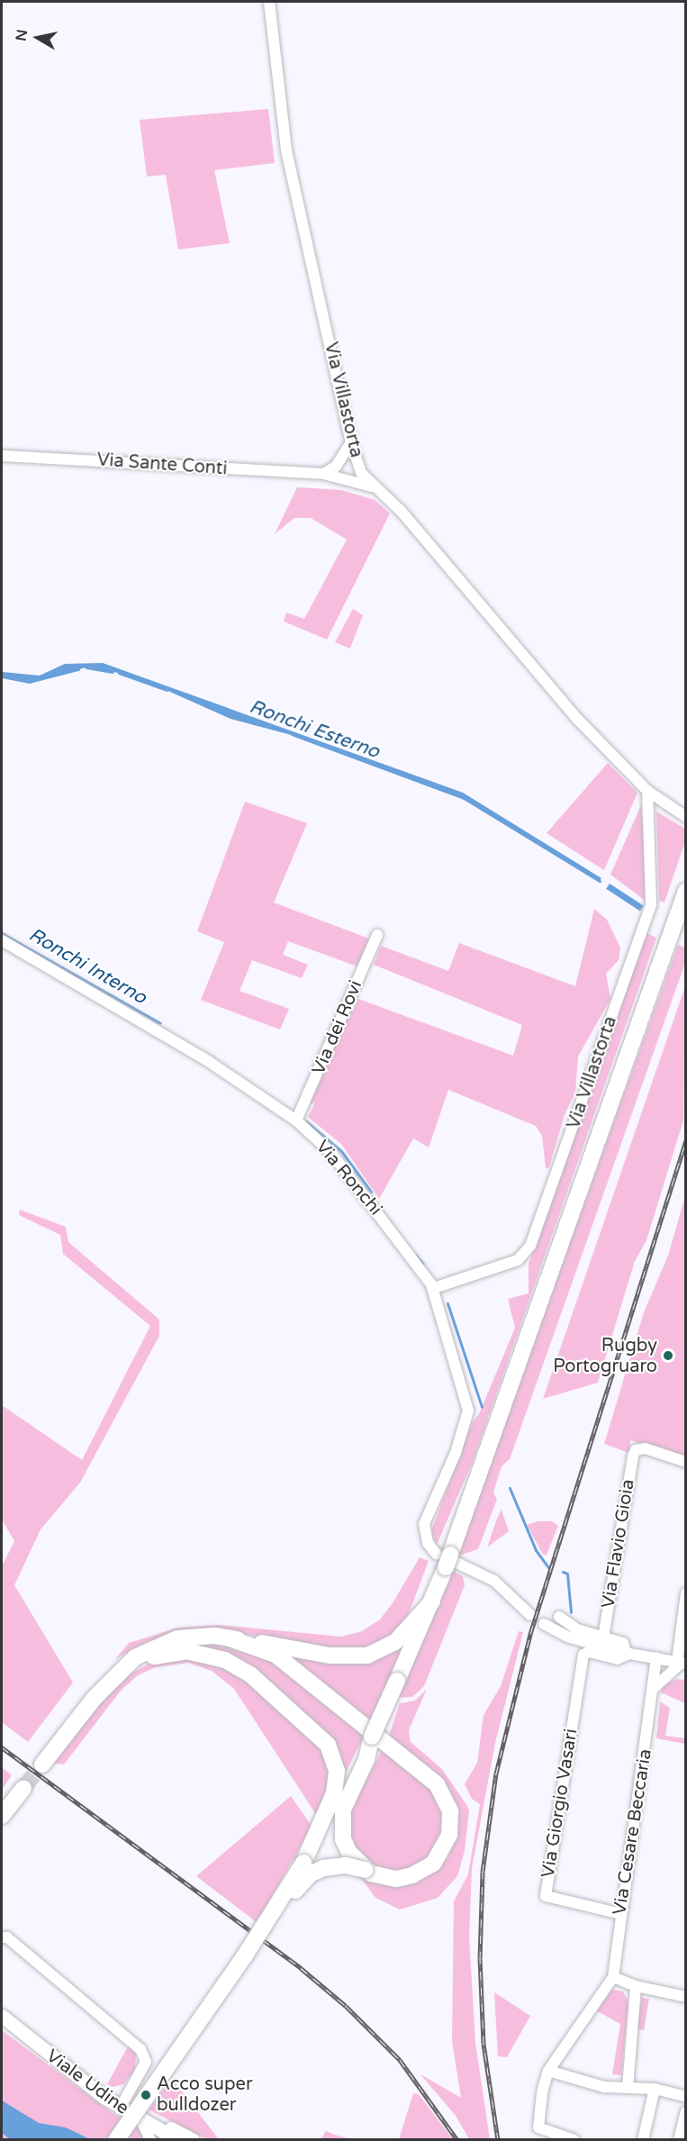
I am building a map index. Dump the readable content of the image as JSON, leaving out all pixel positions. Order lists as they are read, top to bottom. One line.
{"streets":{"main road":["Viale Udine"],"street":["Via Villastorta","Via Sante Conti","Via dei Rovi","Via Ronchi","Via Flavio Gioia","Via Giorgio Vasari","Via Cesare Beccaria"]},"crossings":[["Via Villastorta","Via Sante Conti"],["Via Villastorta","Via Ronchi"],["Via dei Rovi","Via Ronchi"],["Via Giorgio Vasari","Via Cesare Beccaria"]],"water":["Ronchi Esterno","Ronchi Interno"],"places":["Rugby Portogruaro","Acco super bulldozer"],"north":"left"}
